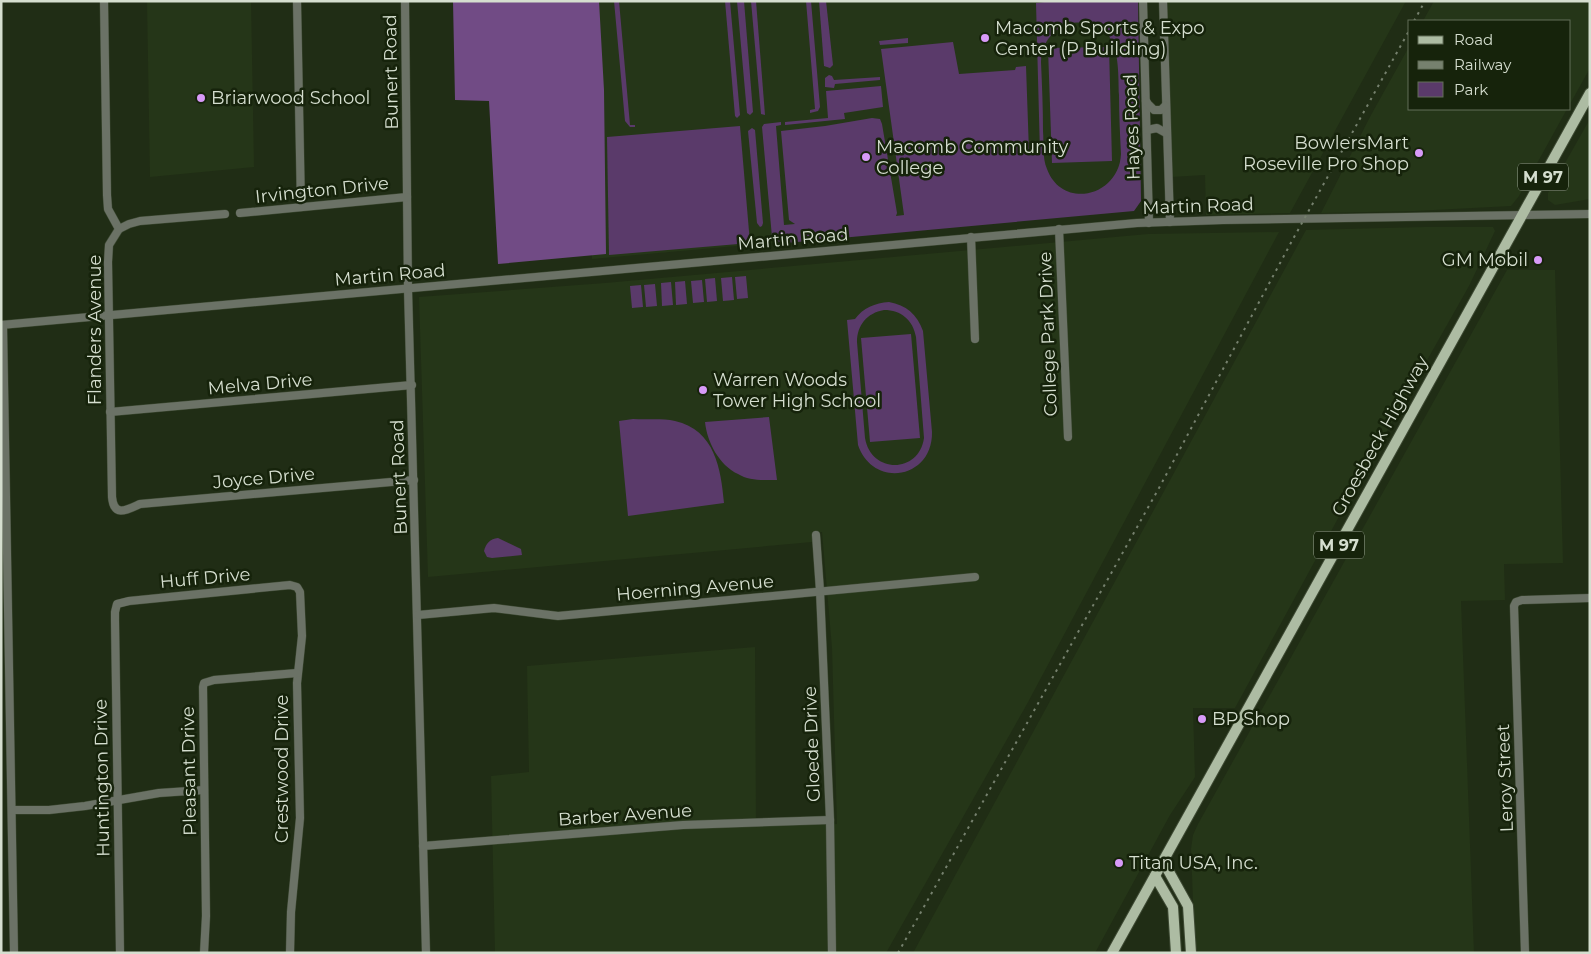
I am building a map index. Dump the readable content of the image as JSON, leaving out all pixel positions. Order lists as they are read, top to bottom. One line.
{"streets":{"main road":["M 97","Groesbeck Highway"],"street":["Bunert Road","Hayes Road","Irvington Drive","Martin Road","Flanders Avenue","College Park Drive","Melva Drive","Joyce Drive","Huff Drive","Hoerning Avenue","Gloede Drive","Crestwood Drive","Pleasant Drive","Huntington Drive","Leroy Street","Barber Avenue"]},"crossings":[["Bunert Road","Irvington Drive"],["Bunert Road","Martin Road"],["Bunert Road","Melva Drive"],["Bunert Road","Joyce Drive"],["Bunert Road","Hoerning Avenue"],["Bunert Road","Barber Avenue"],["Hayes Road","Martin Road"],["Martin Road","Flanders Avenue"],["Martin Road","College Park Drive"],["Martin Road","Groesbeck Highway"],["Flanders Avenue","Melva Drive"],["Flanders Avenue","Joyce Drive"],["Huff Drive","Crestwood Drive"],["Huff Drive","Huntington Drive"],["Hoerning Avenue","Gloede Drive"],["Gloede Drive","Barber Avenue"],["Crestwood Drive","Pleasant Drive"]],"places":["Macomb Sports & Expo Center (P Building)","Briarwood School","BowlersMart Roseville Pro Shop","Macomb Community College","GM Mobil","Warren Woods Tower High School","BP Shop","Titan USA, Inc."],"legend":["Road","Railway","Park"]}
